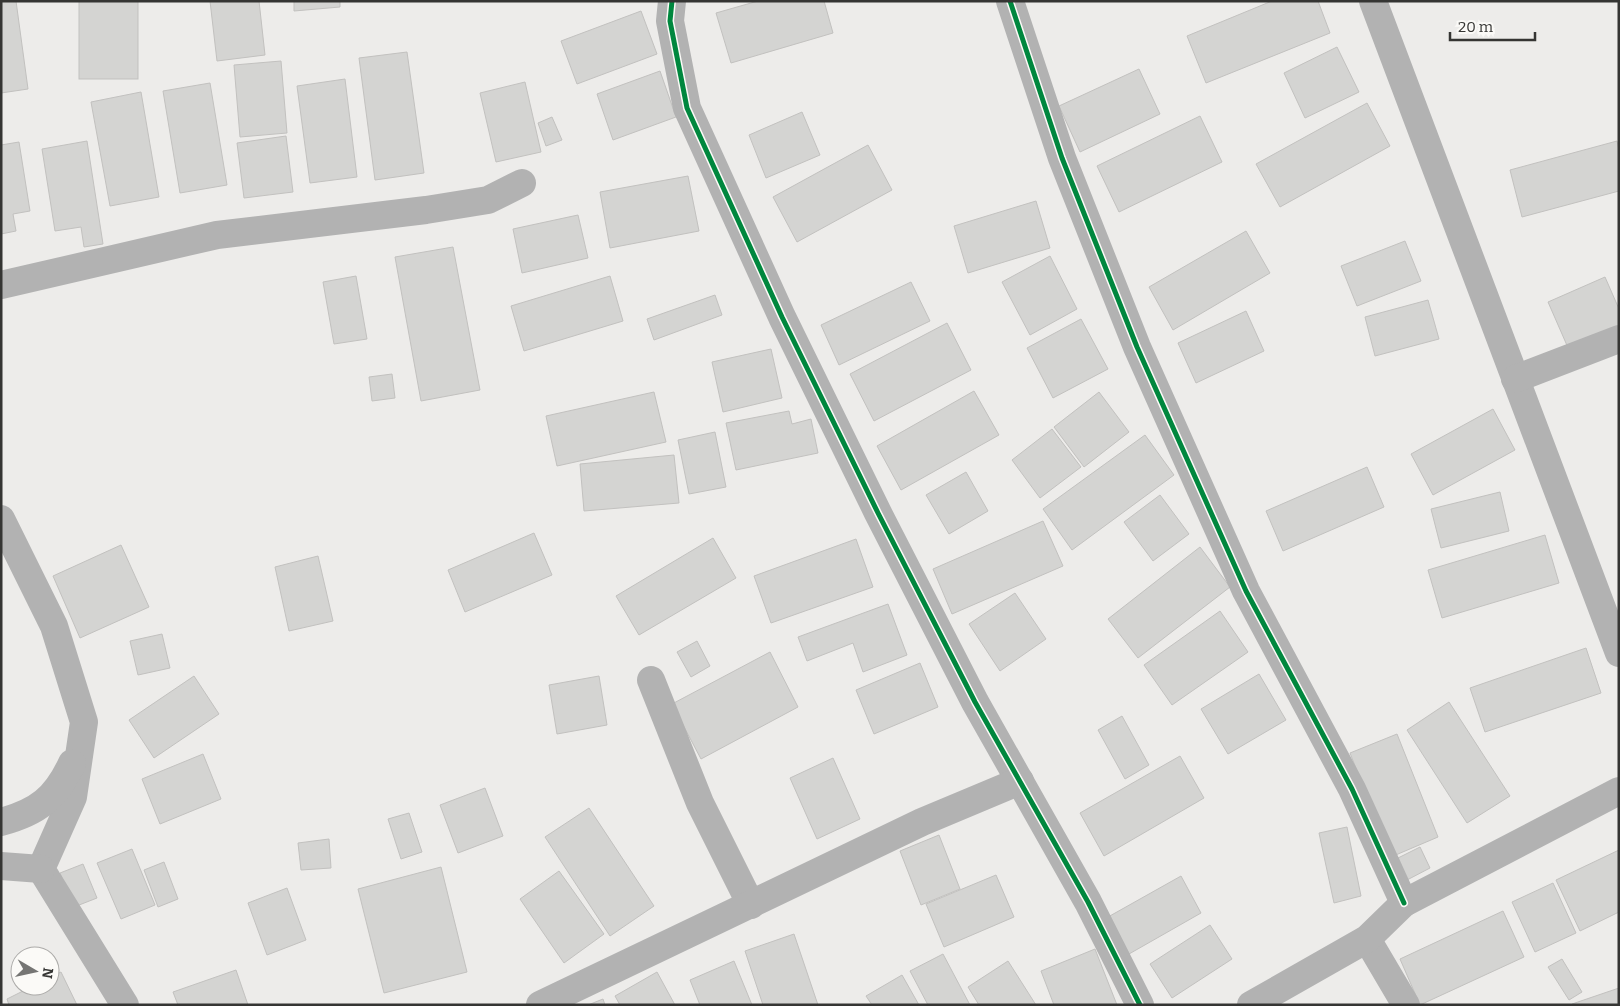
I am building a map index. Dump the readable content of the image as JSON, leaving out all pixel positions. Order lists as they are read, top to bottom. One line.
{"scale_bar":"20 m","north":"right"}
